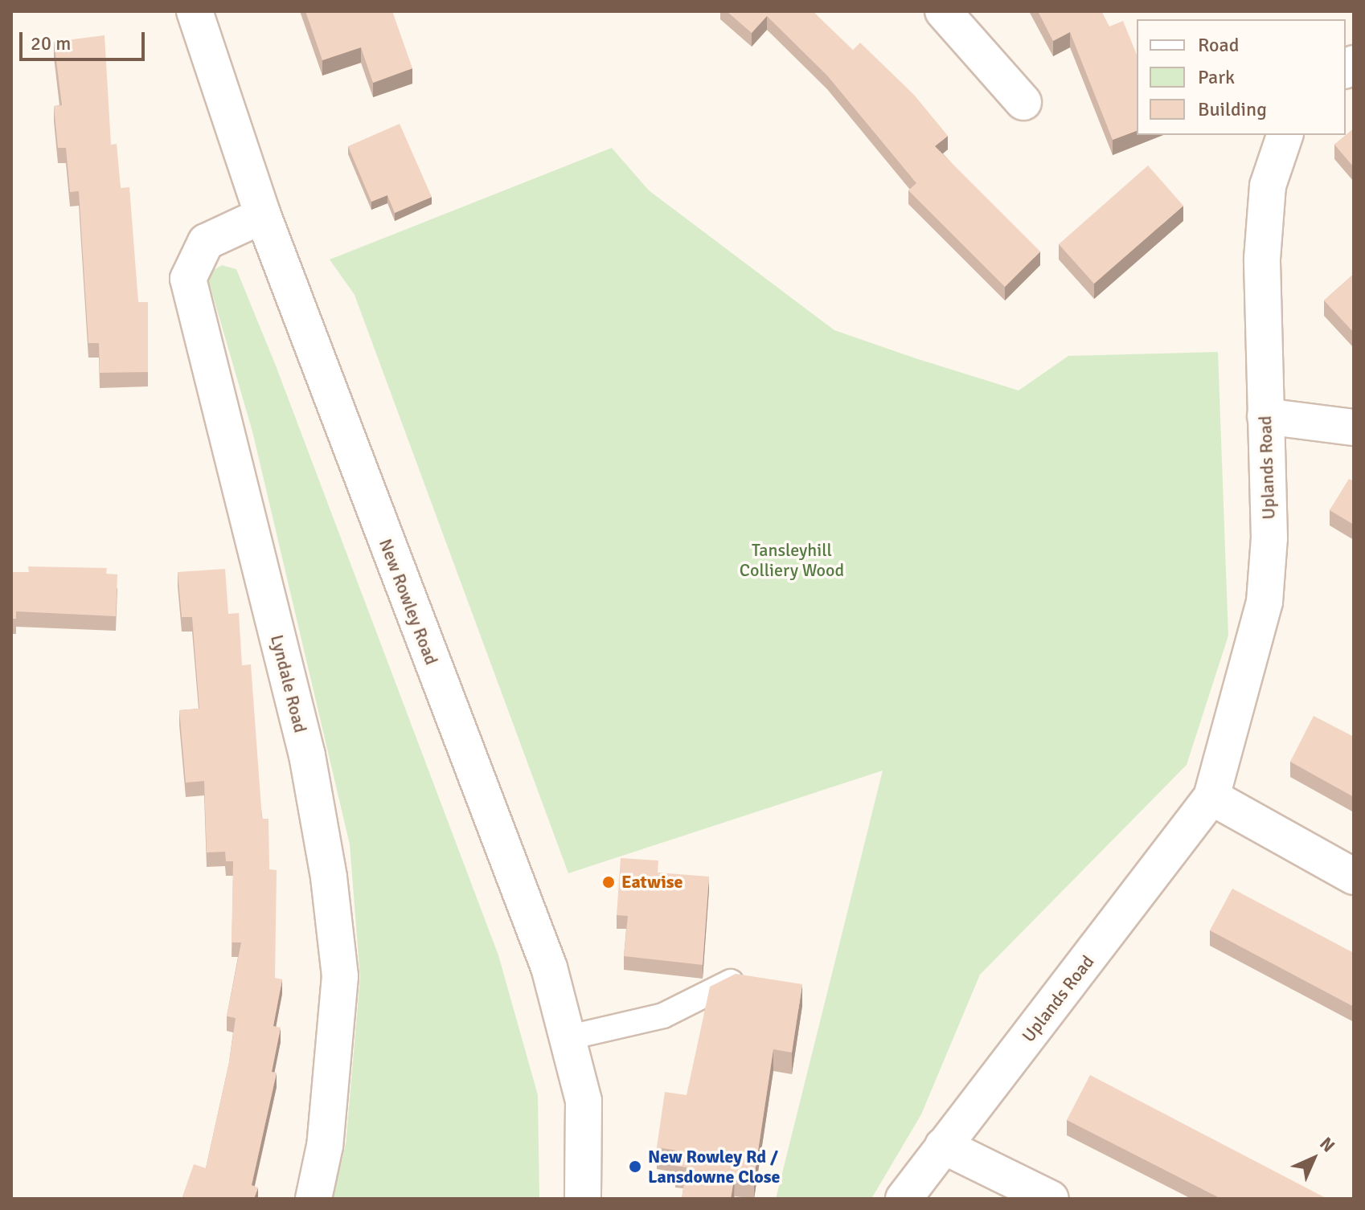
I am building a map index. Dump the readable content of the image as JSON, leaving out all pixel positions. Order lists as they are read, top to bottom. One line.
{"streets":{"street":["Uplands Road","New Rowley Road","Lyndale Road"]},"crossings":[["New Rowley Road","Lyndale Road"]],"parks":["Tansleyhill Colliery Wood"],"places":["Eatwise","New Rowley Rd / Lansdowne Close"],"legend":["Road","Park","Building"],"scale_bar":"20 m","north":"top right"}
